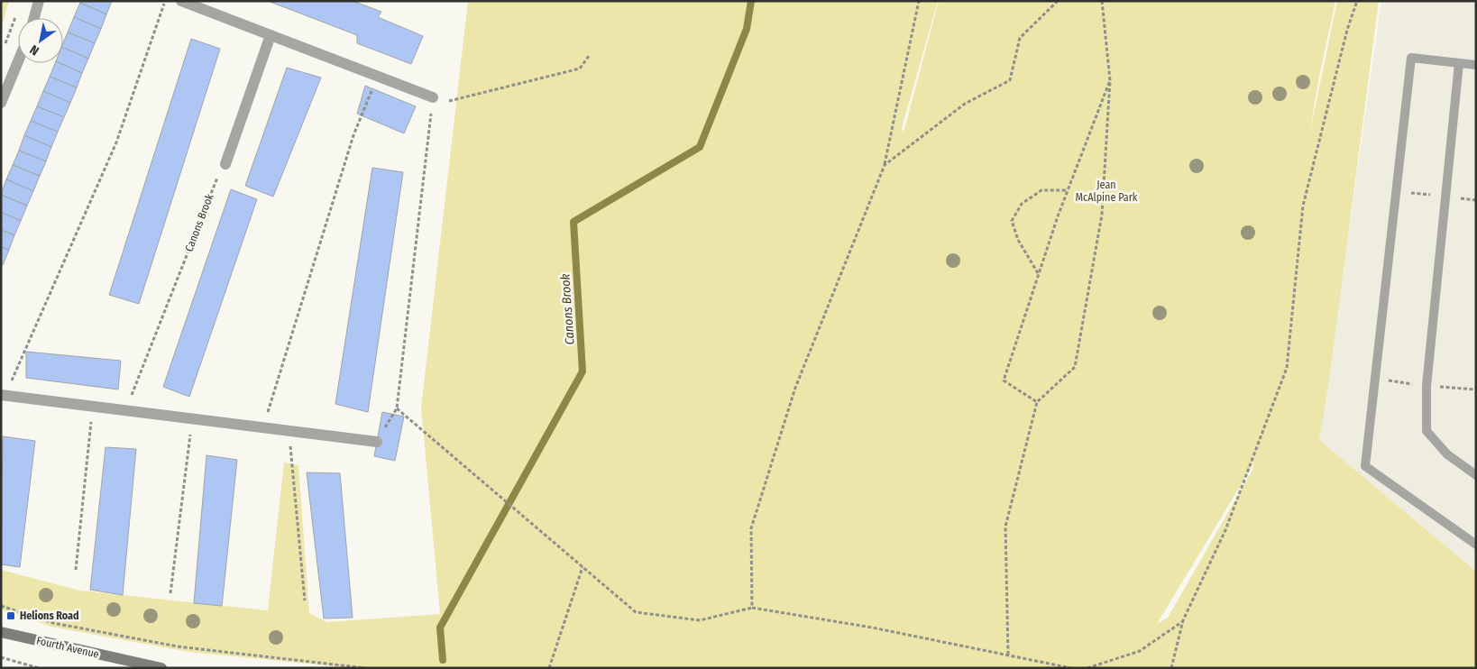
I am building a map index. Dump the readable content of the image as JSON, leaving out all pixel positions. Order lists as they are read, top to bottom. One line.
{"streets":{"street":["Fourth Avenue"],"path":["Canons Brook"]},"water":["Canons Brook"],"parks":["Jean McAlpine Park"],"places":{"transit":["Helions Road"]},"north":"bottom left"}
